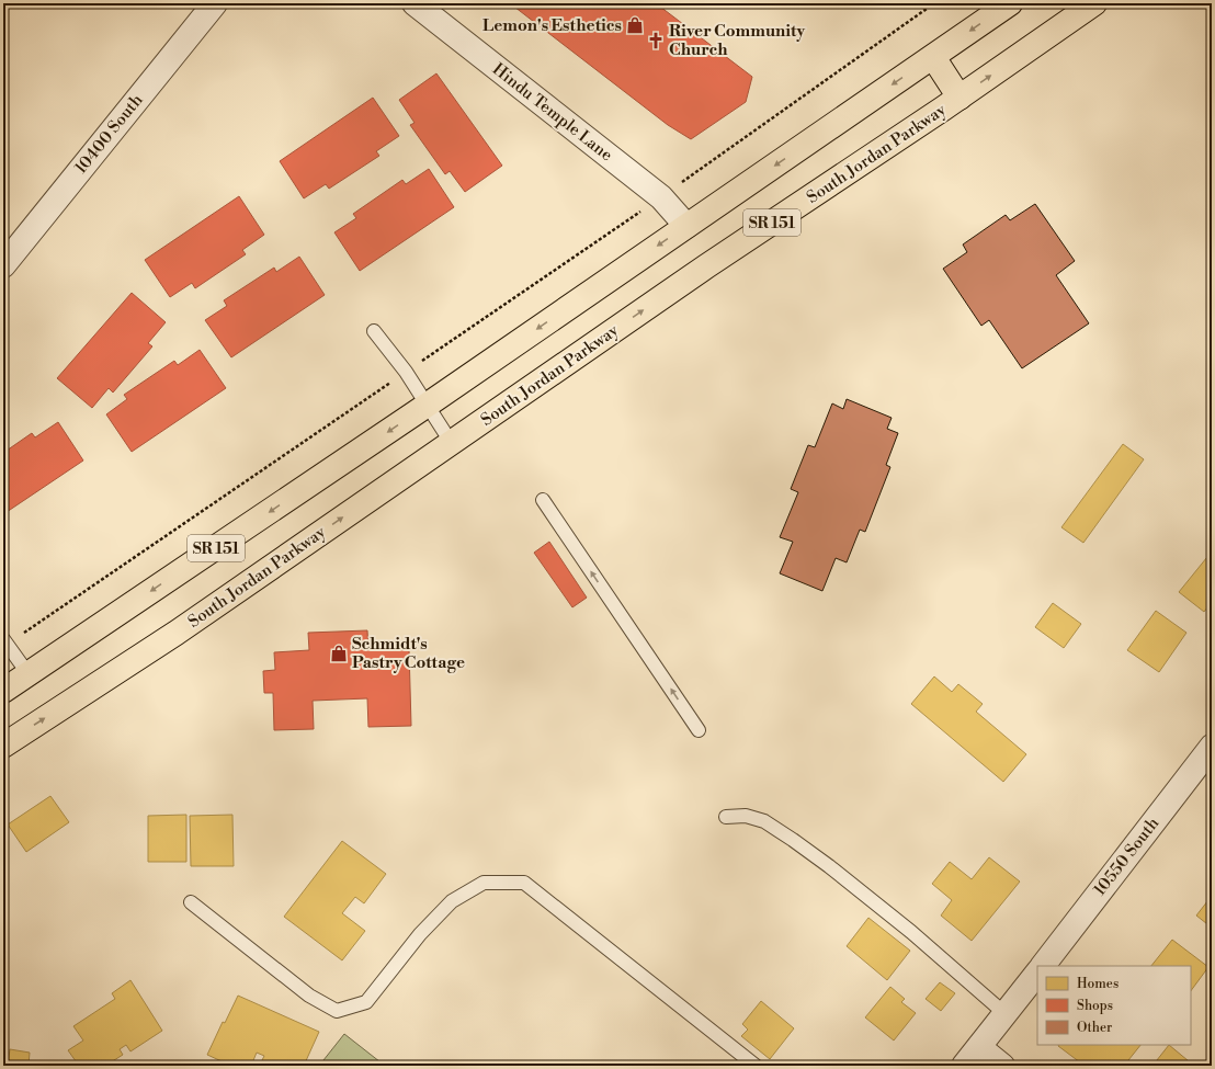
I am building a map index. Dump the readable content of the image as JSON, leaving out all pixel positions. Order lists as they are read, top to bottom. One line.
{"streets":{"main road":["South Jordan Parkway","SR 151"],"street":["Hindu Temple Lane","10400 South","10550 South"]},"crossings":[["Hindu Temple Lane","SR 151"]],"places":{"shop":["Lemon's Esthetics","Schmidt's Pastry Cottage"],"church":["River Community Church"]},"legend":["Homes","Shops","Other"]}
